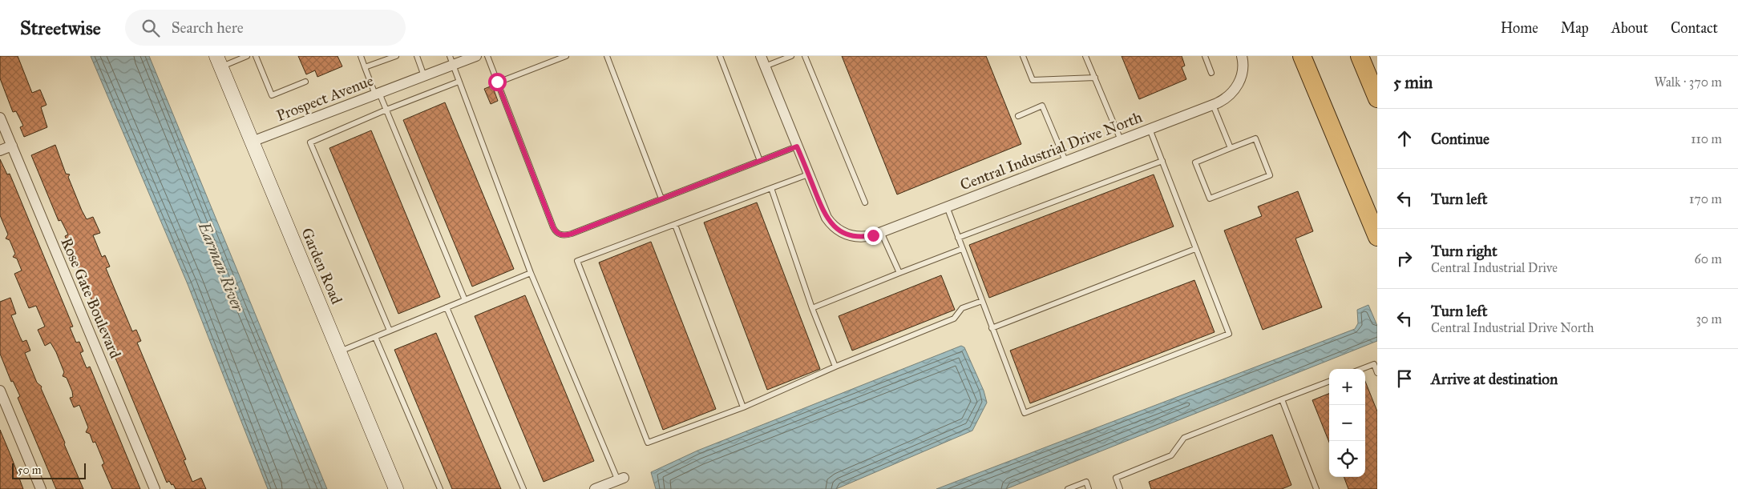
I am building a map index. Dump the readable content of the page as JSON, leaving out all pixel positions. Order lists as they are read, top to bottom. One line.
{"streets":{"street":["Prospect Avenue","Central Industrial Drive North","Garden Road","Rose Gate Boulevard"]},"crossings":[["Prospect Avenue","Garden Road"]],"water":["Earman River"],"scale_bar":"50 m","page":{"header":"Streetwise","search":"Search here","nav":["Home","Map","About","Contact"],"heading":["5 min","Walk · 370 m"],"list":[["Continue","110 m"],["Turn left","170 m"],["Turn right","Central Industrial Drive","60 m"],["Turn left","Central Industrial Drive North","30 m"],"Arrive at destination"],"map_buttons":["+","−"],"scale":"50 m"}}
